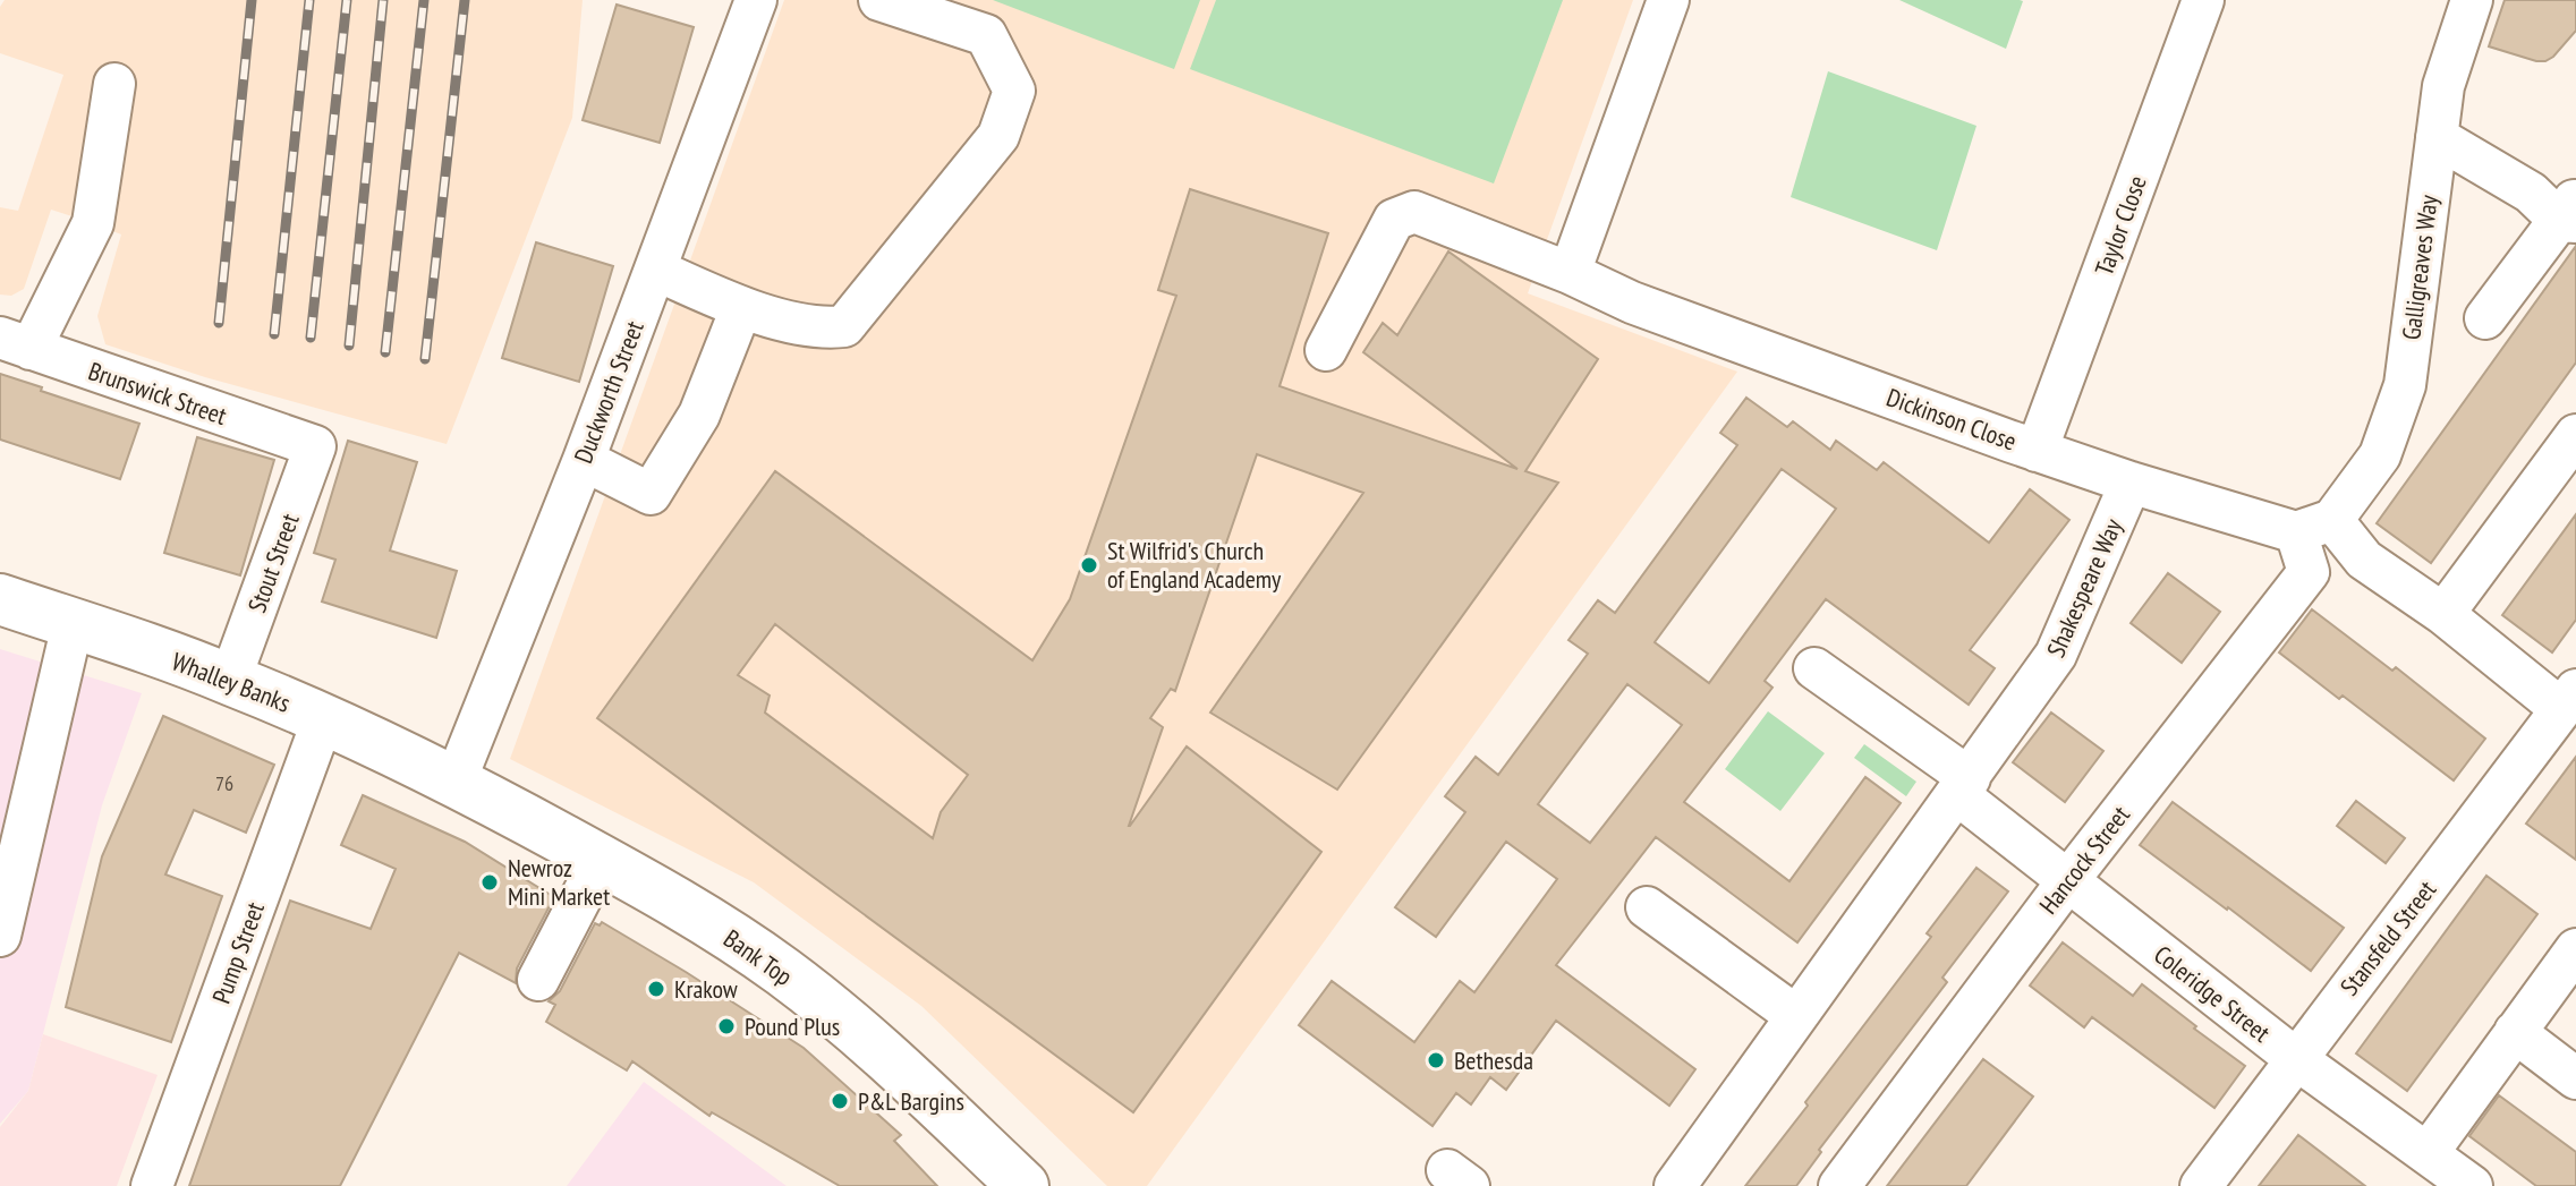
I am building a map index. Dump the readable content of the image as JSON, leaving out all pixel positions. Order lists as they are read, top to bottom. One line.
{"streets":{"main road":["Whalley Banks","Bank Top"],"street":["Taylor Close","Galligreaves Way","Duckworth Street","Brunswick Street","Dickinson Close","Stout Street","Shakespeare Way","Hancock Street","Stansfeld Street","Pump Street","Coleridge Street"]},"crossings":[["Taylor Close","Dickinson Close"],["Galligreaves Way","Dickinson Close"],["Galligreaves Way","Hancock Street"],["Duckworth Street","Whalley Banks"],["Duckworth Street","Bank Top"],["Brunswick Street","Stout Street"],["Dickinson Close","Shakespeare Way"],["Dickinson Close","Hancock Street"],["Stout Street","Whalley Banks"],["Shakespeare Way","Coleridge Street"],["Whalley Banks","Pump Street"],["Whalley Banks","Bank Top"],["Hancock Street","Coleridge Street"],["Stansfeld Street","Coleridge Street"]],"places":["St Wilfrid's Church of England Academy","Newroz Mini Market","Krakow","Pound Plus","Bethesda","P&L Bargins"],"house_numbers":["76"]}
